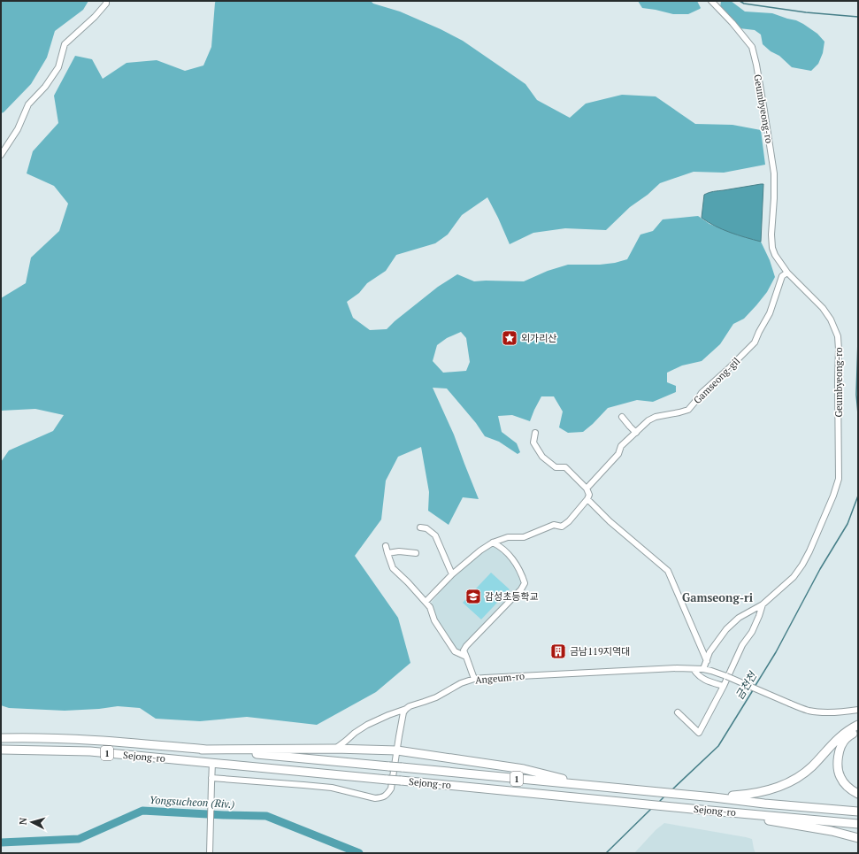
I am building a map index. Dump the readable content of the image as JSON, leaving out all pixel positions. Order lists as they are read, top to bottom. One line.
{"streets":{"highway":["1","Sejong-ro"],"street":["Geumbyeong-ro","Gamseong-gil","Angeum-ro"]},"crossings":[["Geumbyeong-ro","Gamseong-gil"],["Geumbyeong-ro","Angeum-ro"],["1","Sejong-ro"]],"districts":["Gamseong-ri"],"water":["금천천","Yongsucheon (Riv.)"],"places":{"place":["외가리산"],"school or university":["감성초등학교"],"building":["금남119지역대"]},"north":"left"}
